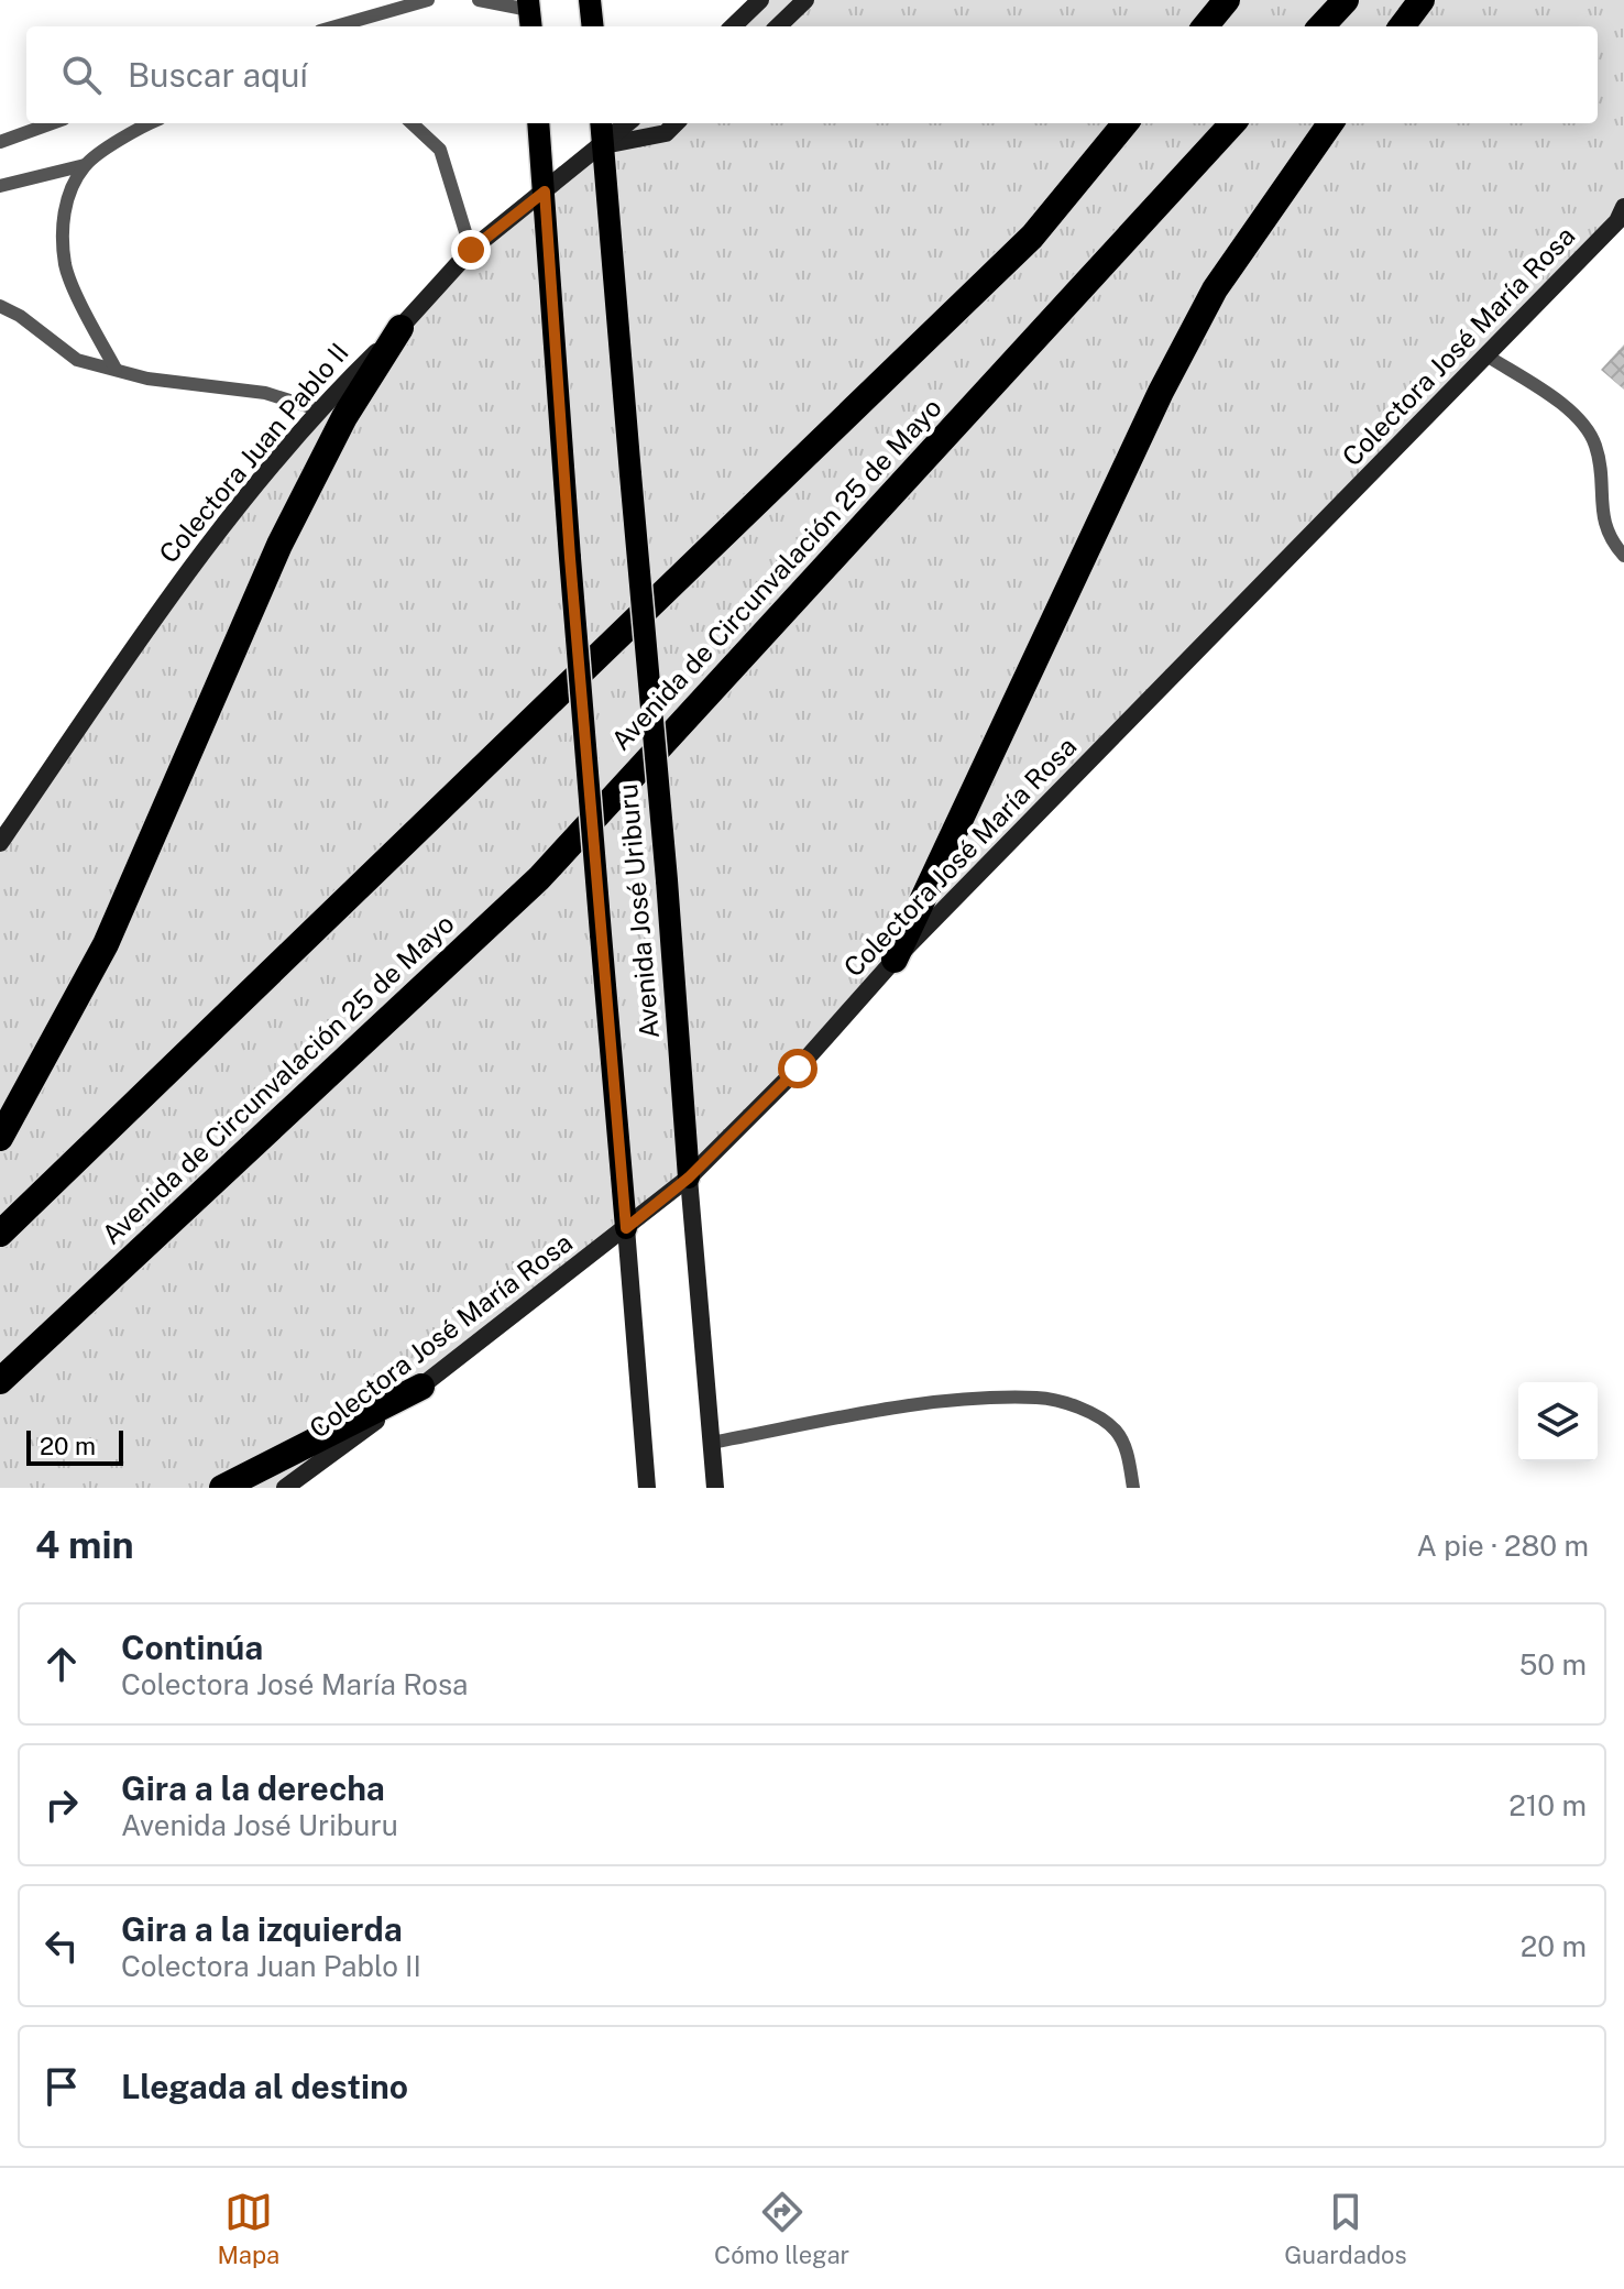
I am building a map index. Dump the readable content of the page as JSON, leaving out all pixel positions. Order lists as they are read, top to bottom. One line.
{"streets":{"highway":["Avenida de Circunvalación 25 de Mayo"],"main road":["Colectora José María Rosa","Colectora Juan Pablo II","Avenida José Uriburu"]},"crossings":[["Colectora José María Rosa","Avenida José Uriburu"],["Colectora Juan Pablo II","Avenida José Uriburu"]],"scale_bar":"20 m","page":{"search":"Buscar aquí","scale":"20 m","heading":["4 min","A pie · 280 m"],"list":[["Continúa","Colectora José María Rosa","50 m"],["Gira a la derecha","Avenida José Uriburu","210 m"],["Gira a la izquierda","Colectora Juan Pablo II","20 m"],"Llegada al destino"],"nav":["Mapa","Cómo llegar","Guardados"]}}
